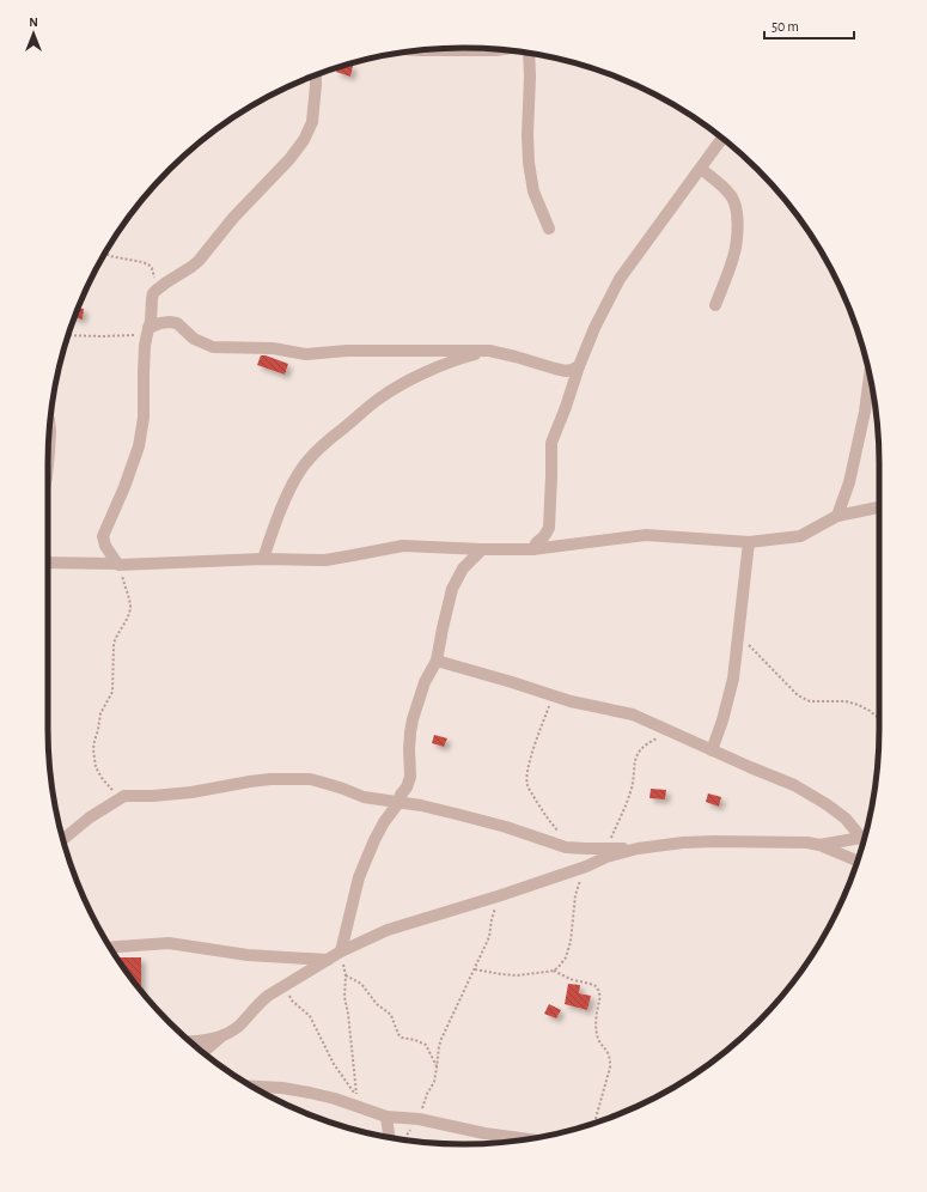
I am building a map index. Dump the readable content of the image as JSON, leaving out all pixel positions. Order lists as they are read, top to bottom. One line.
{"scale_bar":"50 m","north":"top"}
